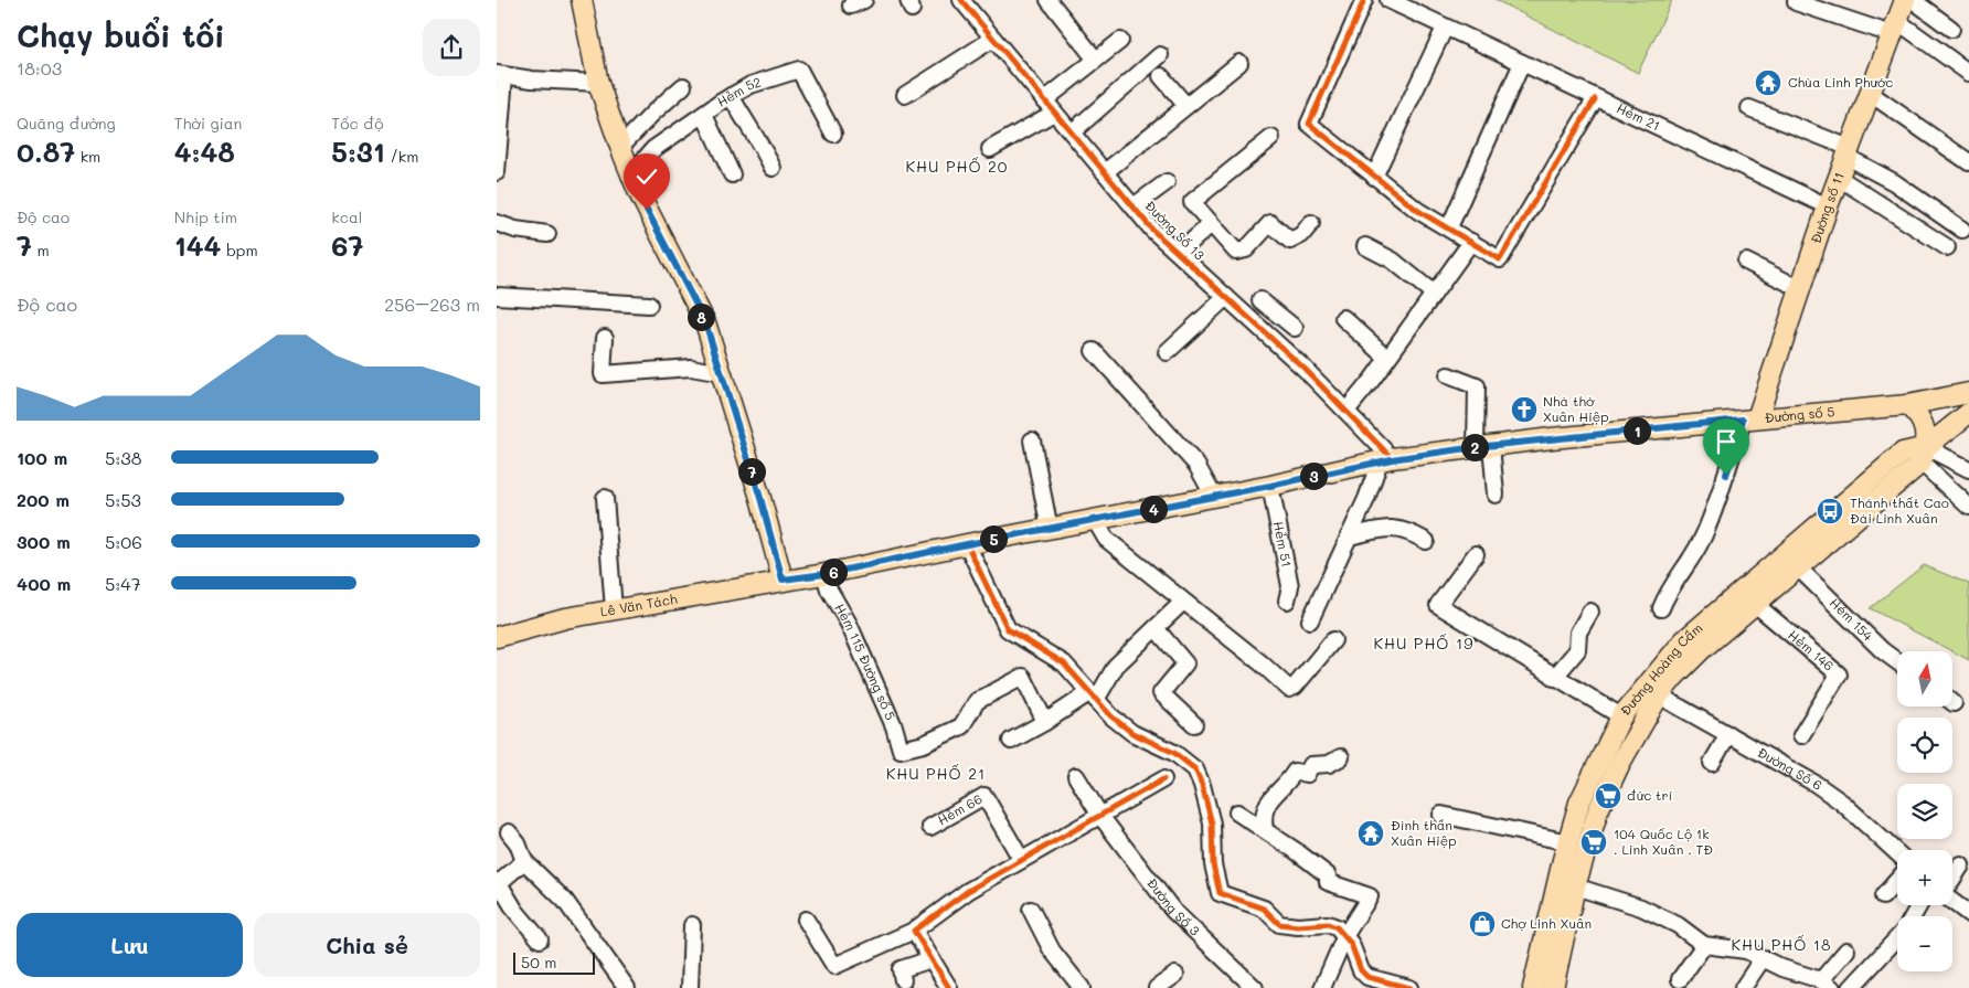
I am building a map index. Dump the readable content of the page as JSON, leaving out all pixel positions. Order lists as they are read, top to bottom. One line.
{"streets":{"main road":["Đường số 11","Đường số 5","Lê Văn Tách","Đường Hoàng Cầm"],"street":["Hẻm 52","Hẻm 21","Đường Số 13","Hẻm 51","Hẻm 154","Hẻm 146","Hẻm 115 Đường số 5","Đường Số 6","Hẻm 66","Đường Số 3"]},"crossings":[["Hẻm 21","Đường số 11"],["Đường số 11","Đường số 5"],["Đường Số 13","Đường số 5"],["Đường số 5","Hẻm 51"],["Đường số 5","Lê Văn Tách"],["Đường số 5","Hẻm 115 Đường số 5"],["Hẻm 154","Đường Hoàng Cầm"],["Hẻm 146","Đường Hoàng Cầm"],["Đường Hoàng Cầm","Đường Số 6"]],"districts":["KHU PHỐ 20","KHU PHỐ 19","KHU PHỐ 21","KHU PHỐ 18"],"places":{"temple":["Chùa Linh Phước","Đình thần Xuân Hiệp"],"church":["Nhà thờ Xuân Hiệp"],"bus stop":["Thánh thất Cao Đài Linh Xuân"],"supermarket":["đức trí","104 Quốc Lộ 1k . Linh Xuân . TĐ"],"shop":["Chợ Linh Xuân"]},"scale_bar":"50 m","north":"top","page":{"heading":["Chạy buổi tối","18:03"],"stats":[["Quãng đường","0.87 km"],["Thời gian","4:48"],["Tốc độ","5:31 /km"],["Độ cao","7 m"],["Nhịp tim","144 bpm"],["kcal","67"]],"chart":["Độ cao","256–263 m"],"pins":["8","1","2","7","3","4","5","6"],"list":[{"name":"100 m","note":"5:38"},{"name":"200 m","note":"5:53"},{"name":"300 m","note":"5:06"},{"name":"400 m","note":"5:47"}],"map_buttons":["+","−"],"buttons":["Lưu","Chia sẻ"],"scale":"50 m"}}
